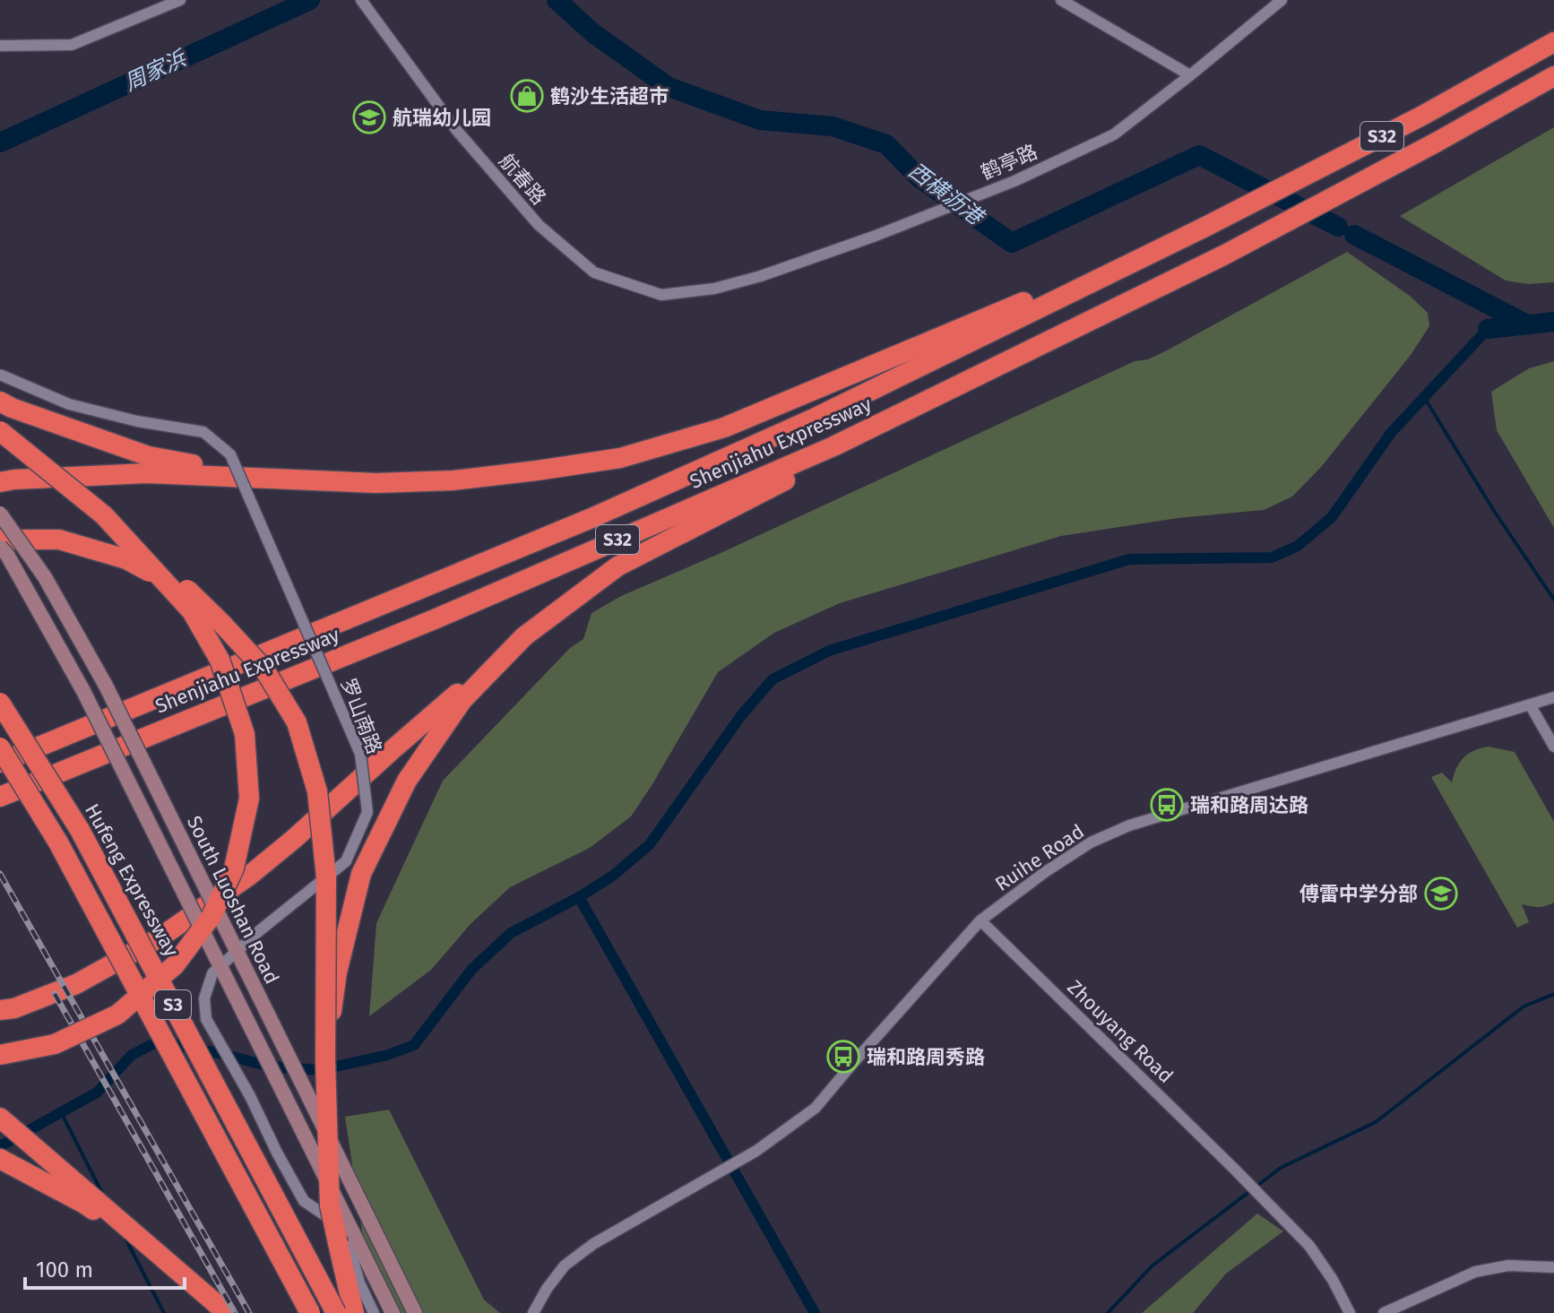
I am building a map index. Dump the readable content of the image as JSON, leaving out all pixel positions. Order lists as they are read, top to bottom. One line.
{"streets":{"highway":["S32","Shenjiahu Expressway","Hufeng Expressway","S3"],"main road":["South Luoshan Road"],"street":["鹤亭路","航春路","罗山南路","Ruihe Road","Zhouyang Road"]},"crossings":[["鹤亭路","航春路"],["Ruihe Road","Zhouyang Road"]],"water":["周家浜","西横沥港"],"places":{"shop":["鹤沙生活超市"],"school or university":["航瑞幼儿园","傅雷中学分部"],"bus stop":["瑞和路周达路","瑞和路周秀路"]},"scale_bar":"100 m"}
